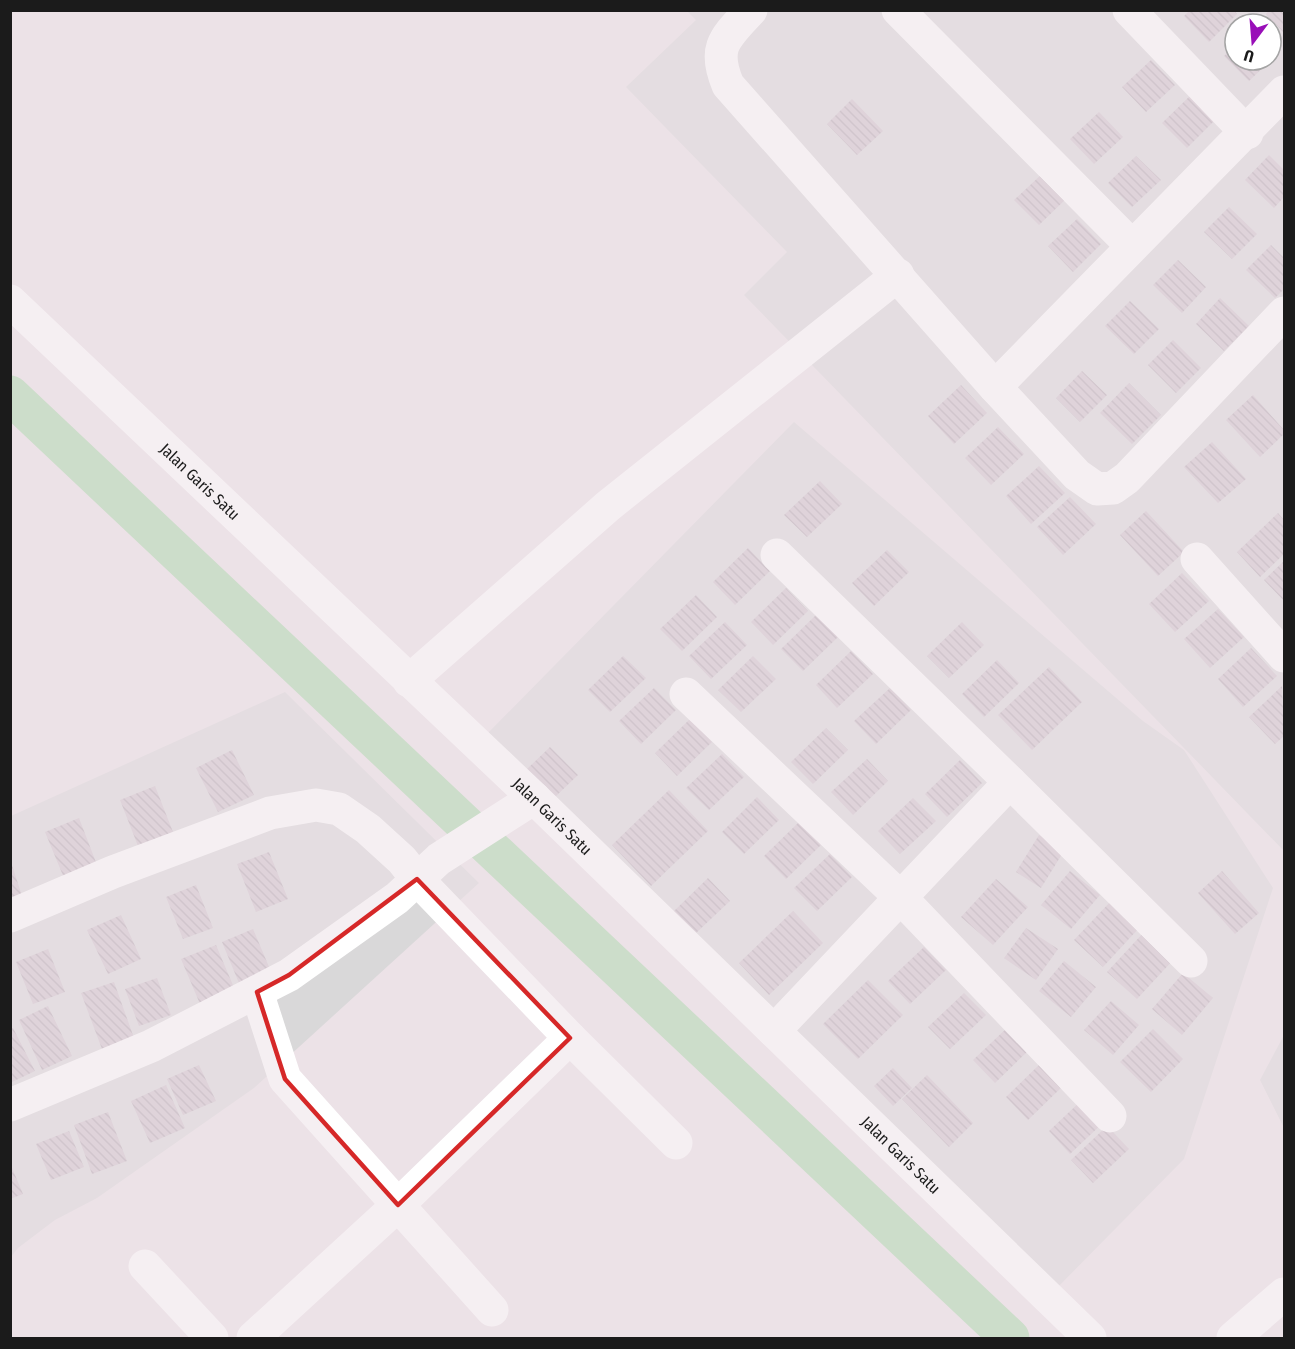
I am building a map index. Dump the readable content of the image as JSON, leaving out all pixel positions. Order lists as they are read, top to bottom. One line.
{"streets":{"street":["Jalan Garis Satu"]},"north":"bottom"}
